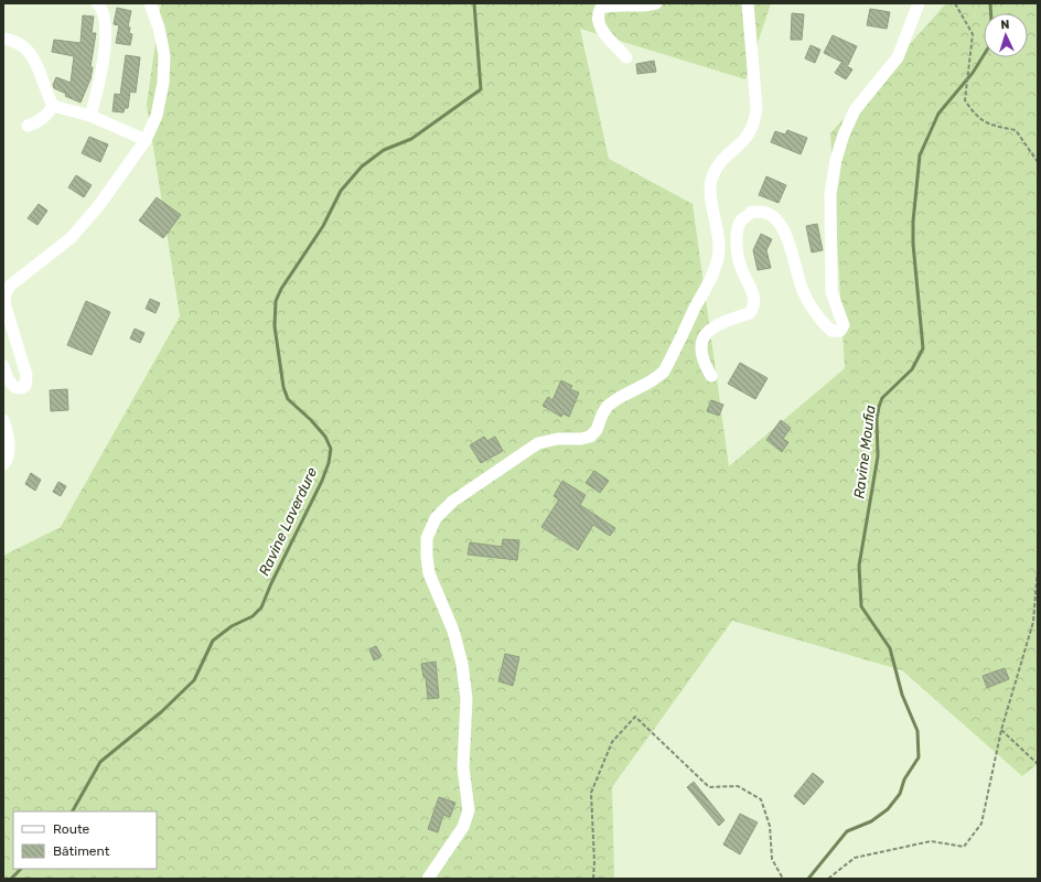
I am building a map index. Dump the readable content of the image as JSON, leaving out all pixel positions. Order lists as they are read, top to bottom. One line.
{"water":["Ravine Moufia","Ravine Laverdure"],"legend":["Route","Bâtiment"],"north":"top"}
